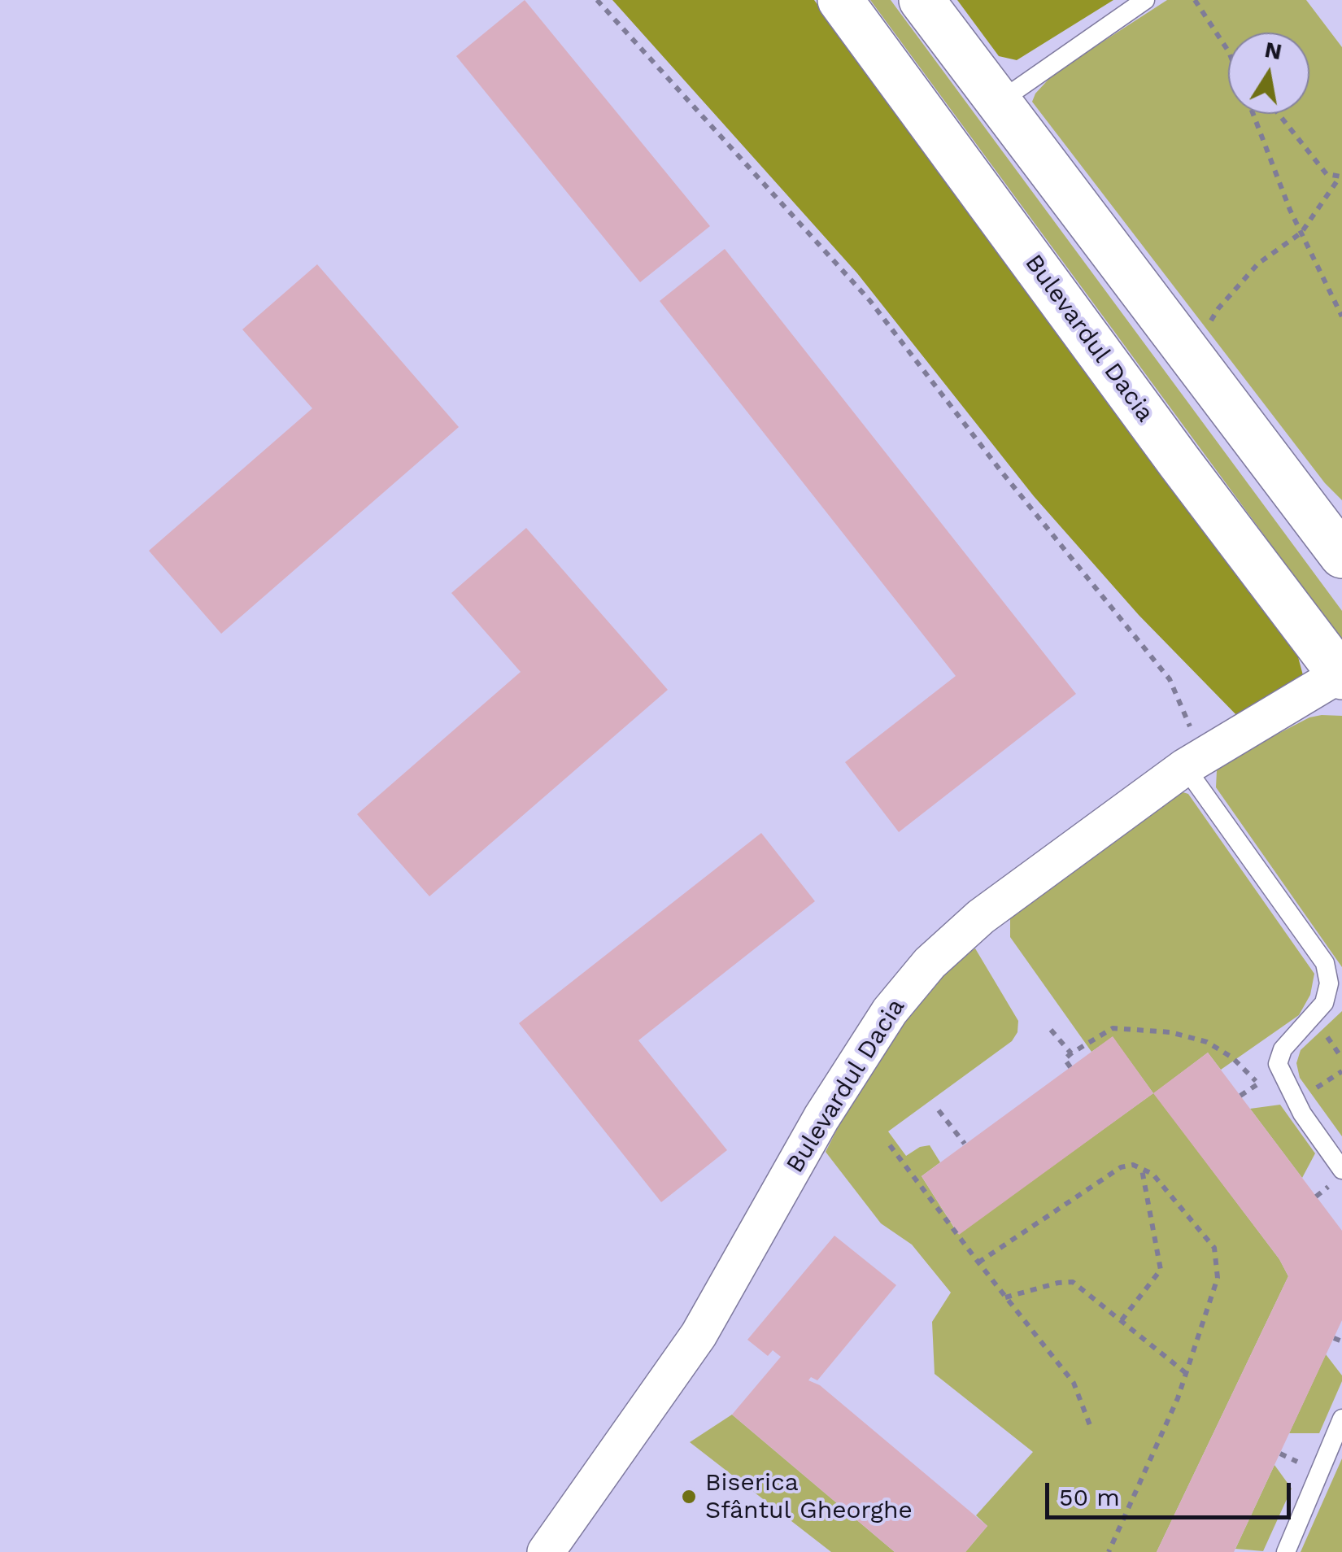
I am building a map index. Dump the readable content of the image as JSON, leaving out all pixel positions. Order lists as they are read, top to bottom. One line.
{"streets":{"main road":["Bulevardul Dacia"]},"places":["Biserica Sfântul Gheorghe"],"scale_bar":"50 m","north":"top"}
